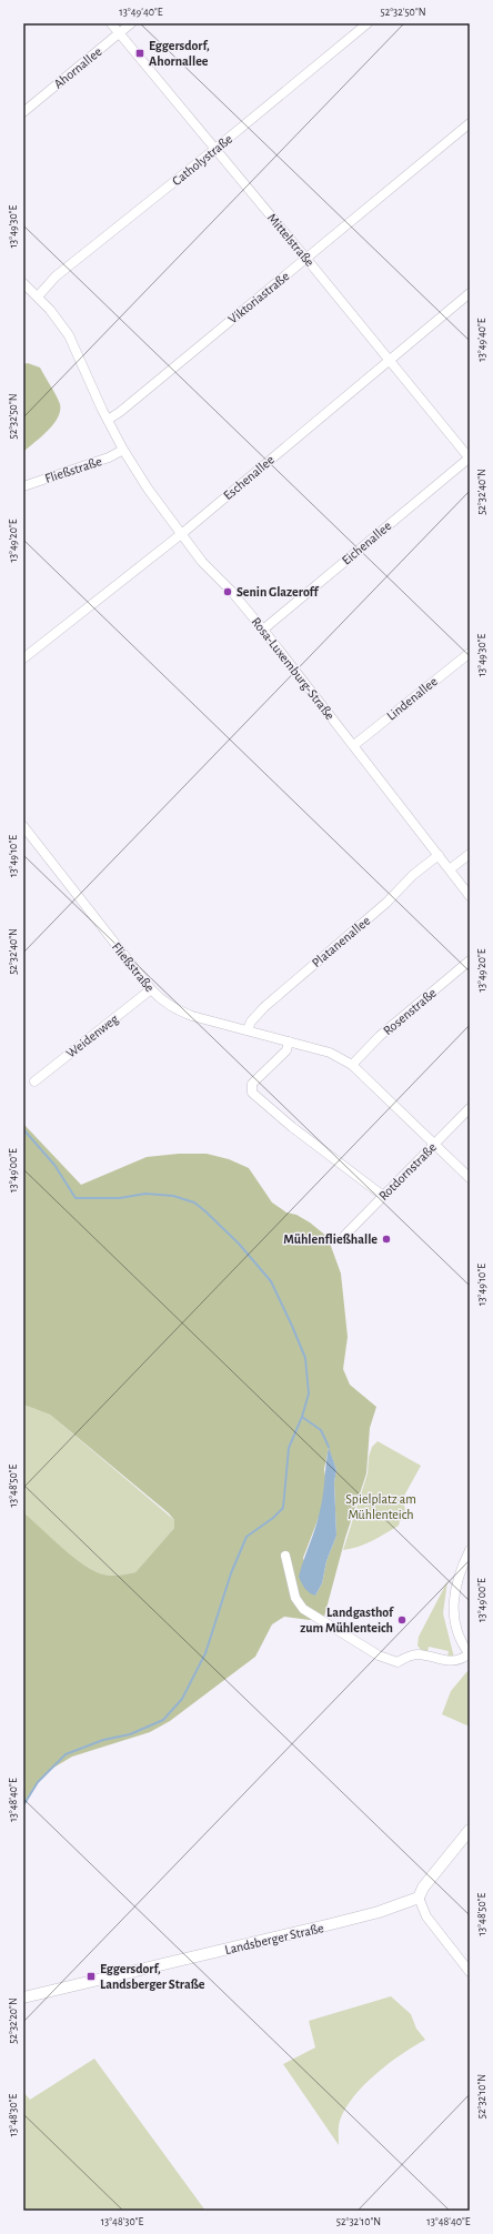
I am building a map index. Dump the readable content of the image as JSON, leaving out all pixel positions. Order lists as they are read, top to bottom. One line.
{"streets":{"main road":["Landsberger Straße"],"street":["Ahornallee","Catholystraße","Mittelstraße","Viktoriastraße","Fließstraße","Eschenallee","Eichenallee","Rosa-Luxemburg-Straße","Lindenallee","Platanenallee","Rosenstraße","Weidenweg","Rotdornstraße"]},"crossings":[["Ahornallee","Mittelstraße"],["Catholystraße","Mittelstraße"],["Catholystraße","Rosa-Luxemburg-Straße"],["Mittelstraße","Viktoriastraße"],["Mittelstraße","Eschenallee"],["Mittelstraße","Eichenallee"],["Viktoriastraße","Rosa-Luxemburg-Straße"],["Fließstraße","Rosa-Luxemburg-Straße"],["Fließstraße","Platanenallee"],["Fließstraße","Rosenstraße"],["Fließstraße","Weidenweg"],["Fließstraße","Rotdornstraße"],["Eschenallee","Rosa-Luxemburg-Straße"],["Eichenallee","Rosa-Luxemburg-Straße"],["Rosa-Luxemburg-Straße","Lindenallee"],["Rosa-Luxemburg-Straße","Platanenallee"]],"parks":["Spielplatz am Mühlenteich"],"places":{"transit":["Eggersdorf, Ahornallee","Eggersdorf, Landsberger Straße"],"other":["Senin Glazeroff","Mühlenfließhalle","Landgasthof zum Mühlenteich"]},"coordinates":["13°49'40\"E","52°32'50\"N","13°49'30\"E","52°32'40\"N","13°49'20\"E","13°49'10\"E","13°49'00\"E","13°48'50\"E","13°48'40\"E","52°32'20\"N","52°32'10\"N","13°48'30\"E"]}
